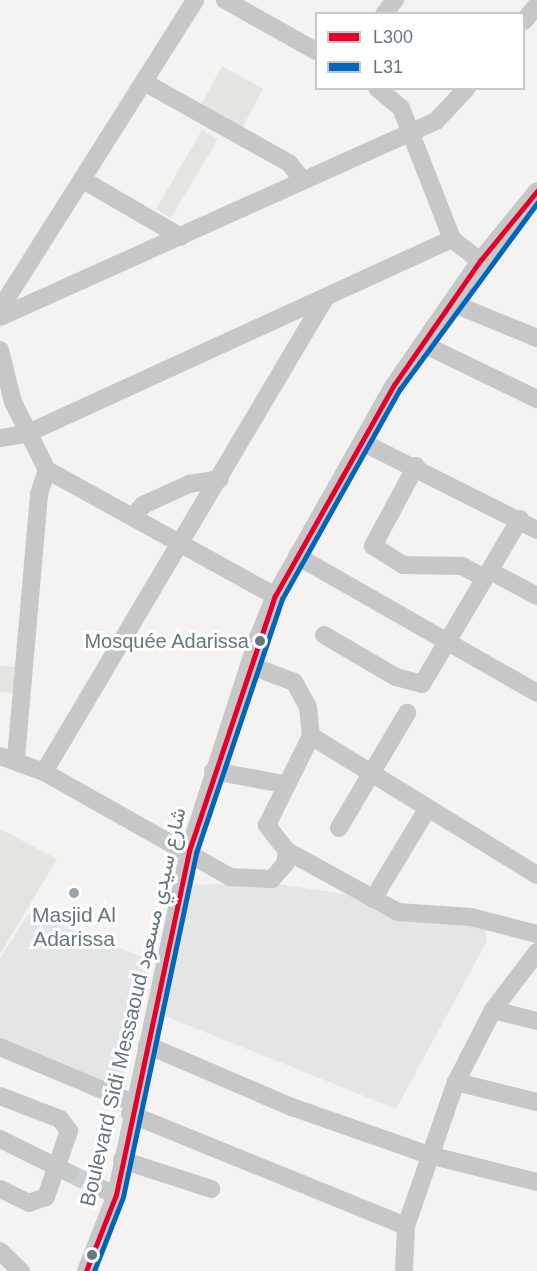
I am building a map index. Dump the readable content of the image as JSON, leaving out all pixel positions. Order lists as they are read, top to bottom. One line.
{"streets":{"street":["Boulevard Sidi Messaoud شارع سيدي مسعود"]},"places":["Mosquée Adarissa","Masjid Al Adarissa"],"lines":["transit line L300","transit line L31"],"legend":["L300","L31"]}
